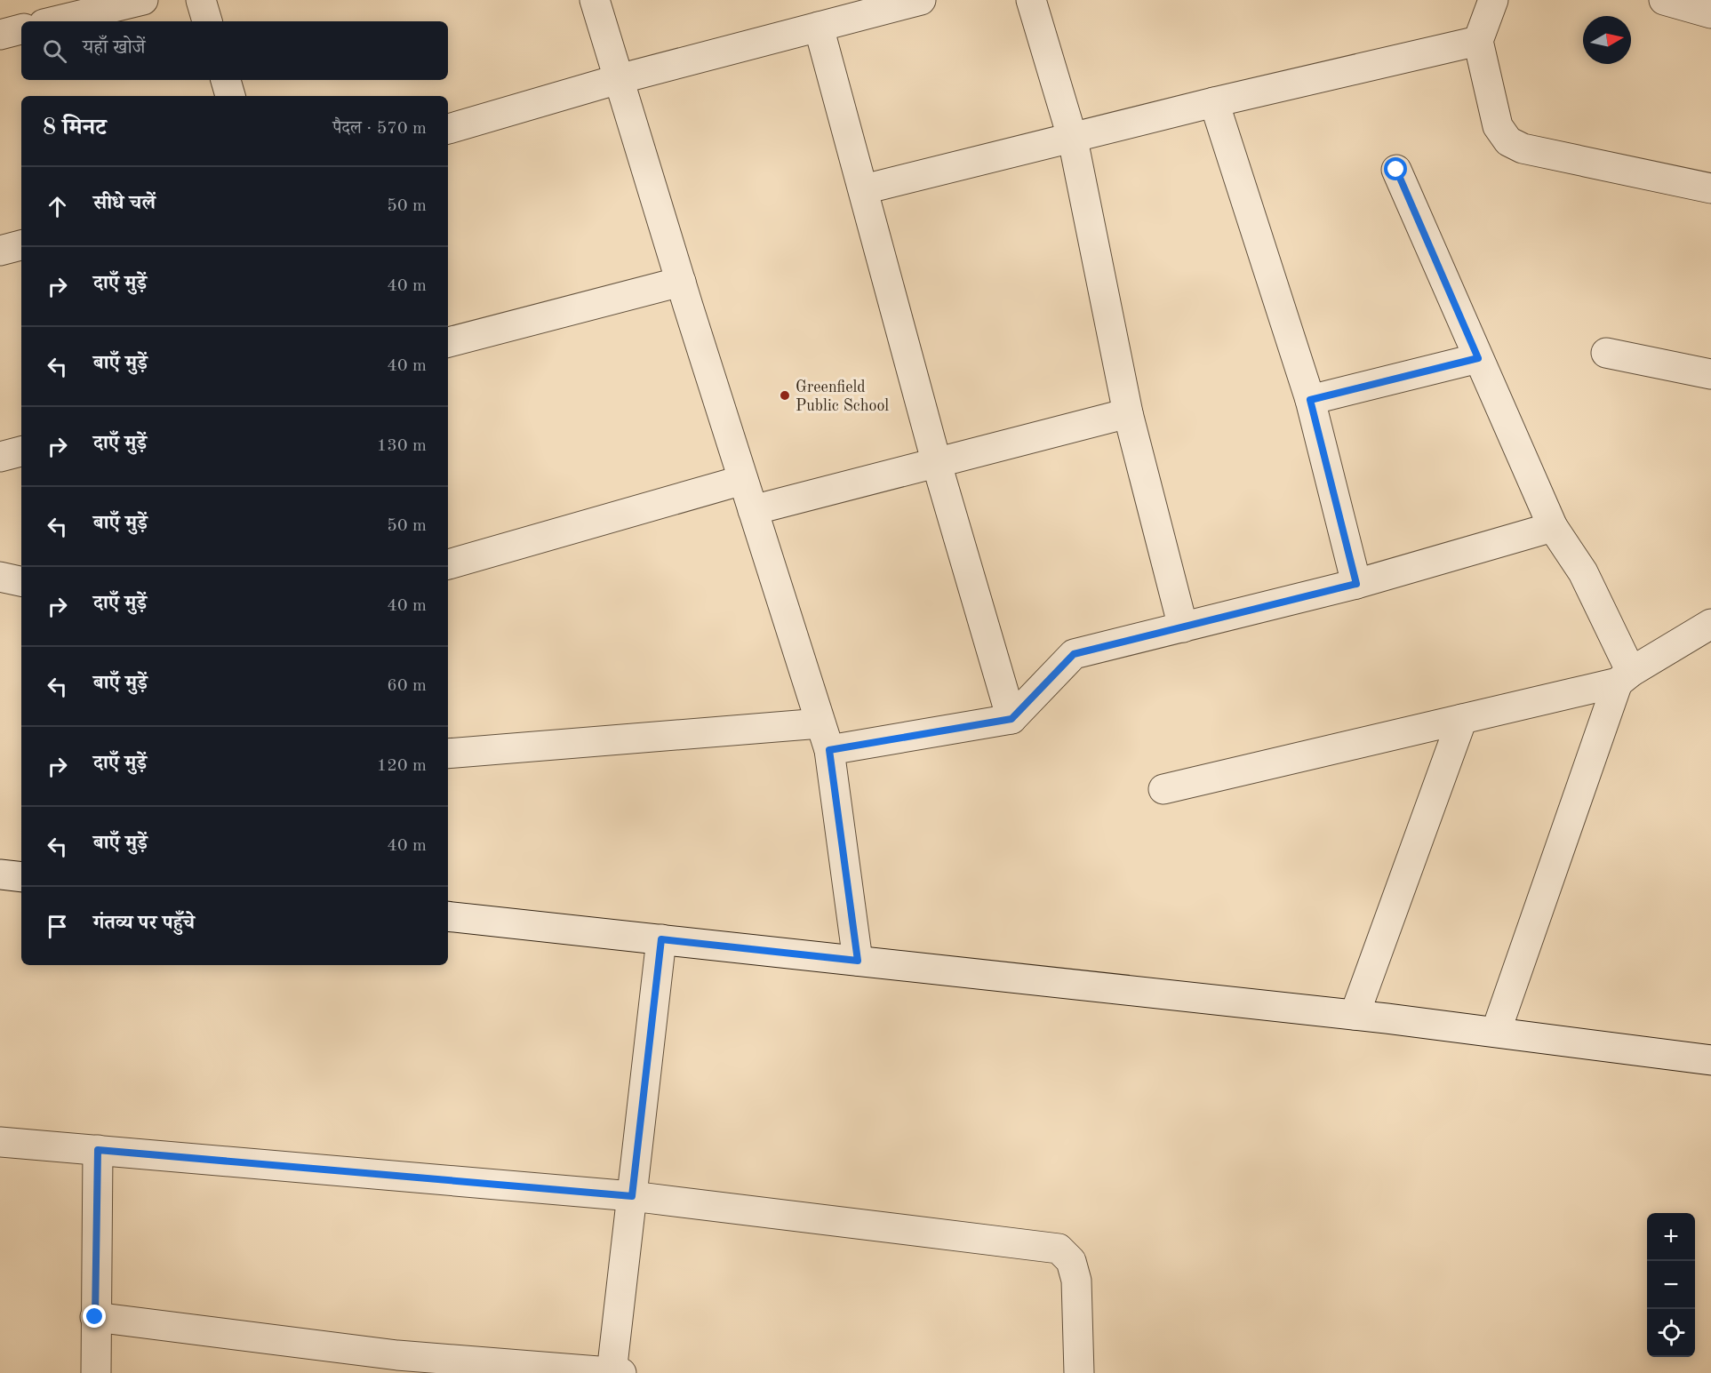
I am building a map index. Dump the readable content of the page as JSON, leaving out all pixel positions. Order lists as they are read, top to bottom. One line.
{"places":["Greenfield Public School"],"north":"right","page":{"search":"यहाँ खोजें","heading":["8 मिनट","पैदल · 570 m"],"list":[["सीधे चलें","50 m"],["दाएँ मुड़ें","40 m"],["बाएँ मुड़ें","40 m"],["दाएँ मुड़ें","130 m"],["बाएँ मुड़ें","50 m"],["दाएँ मुड़ें","40 m"],["बाएँ मुड़ें","60 m"],["दाएँ मुड़ें","120 m"],["बाएँ मुड़ें","40 m"],"गंतव्य पर पहुँचे"],"map_buttons":["+","−"]}}
